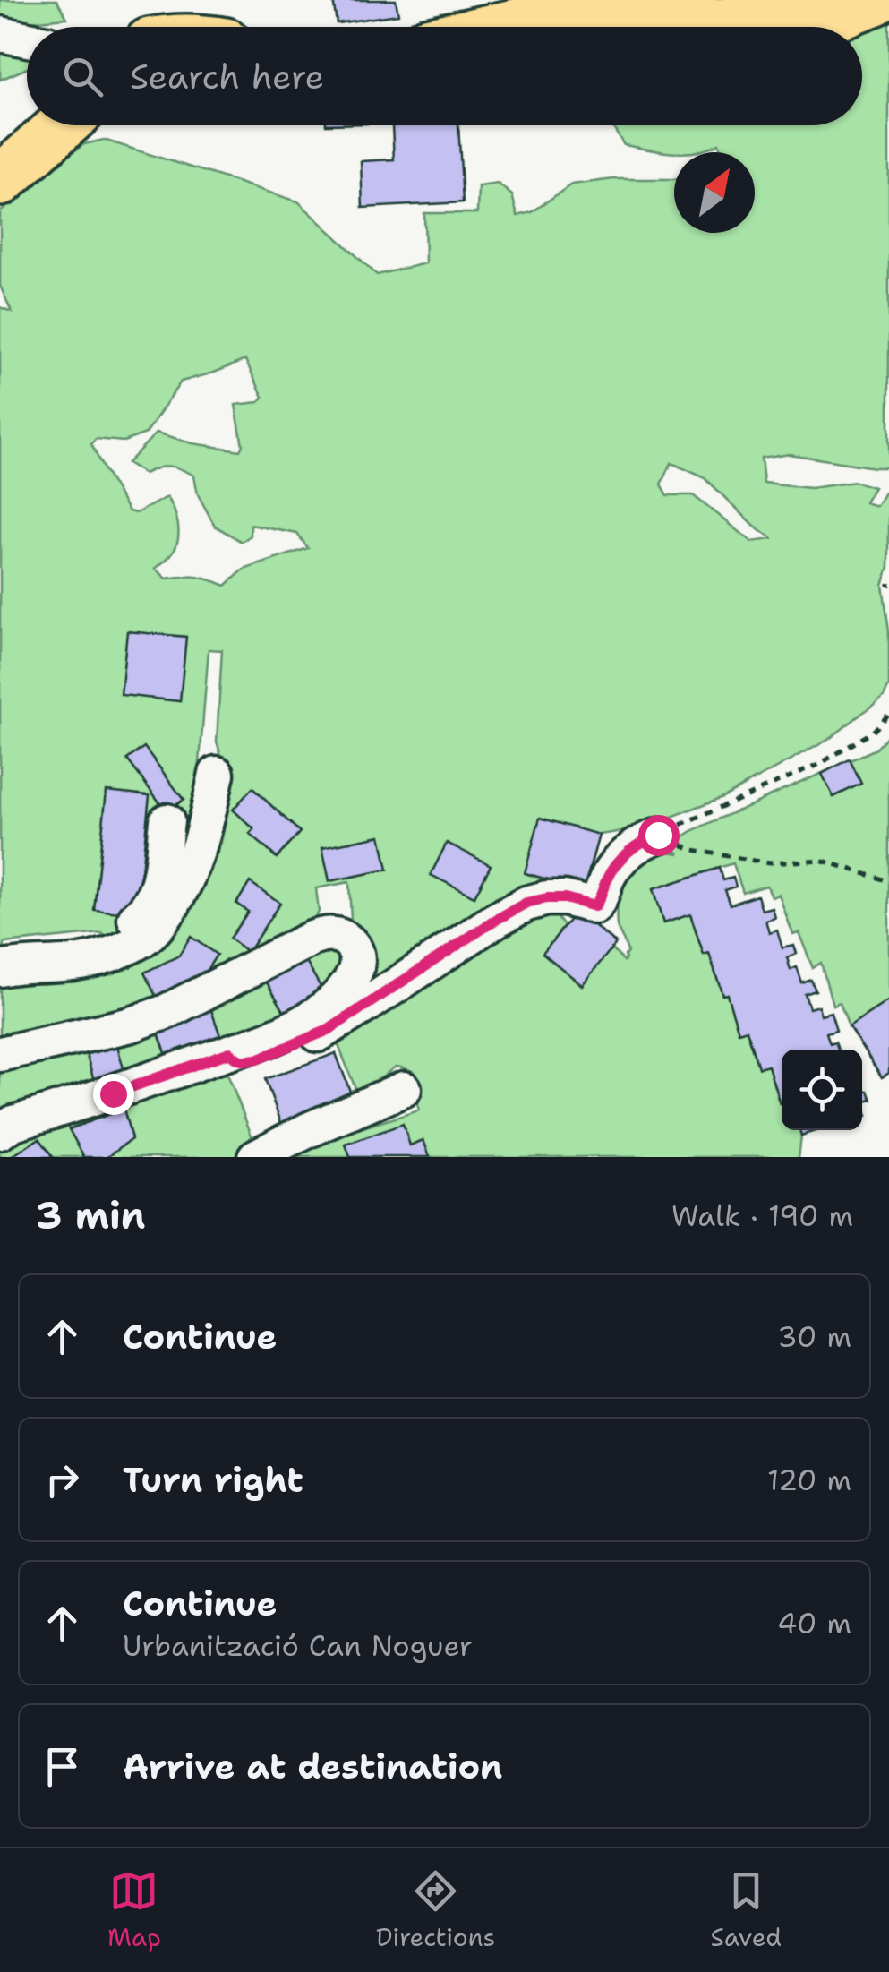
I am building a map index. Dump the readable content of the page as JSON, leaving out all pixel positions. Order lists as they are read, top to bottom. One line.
{"north":"top right","page":{"search":"Search here","heading":["3 min","Walk · 190 m"],"list":[["Continue","30 m"],["Turn right","120 m"],["Continue","Urbanització Can Noguer","40 m"],"Arrive at destination"],"nav":["Map","Directions","Saved"]}}
